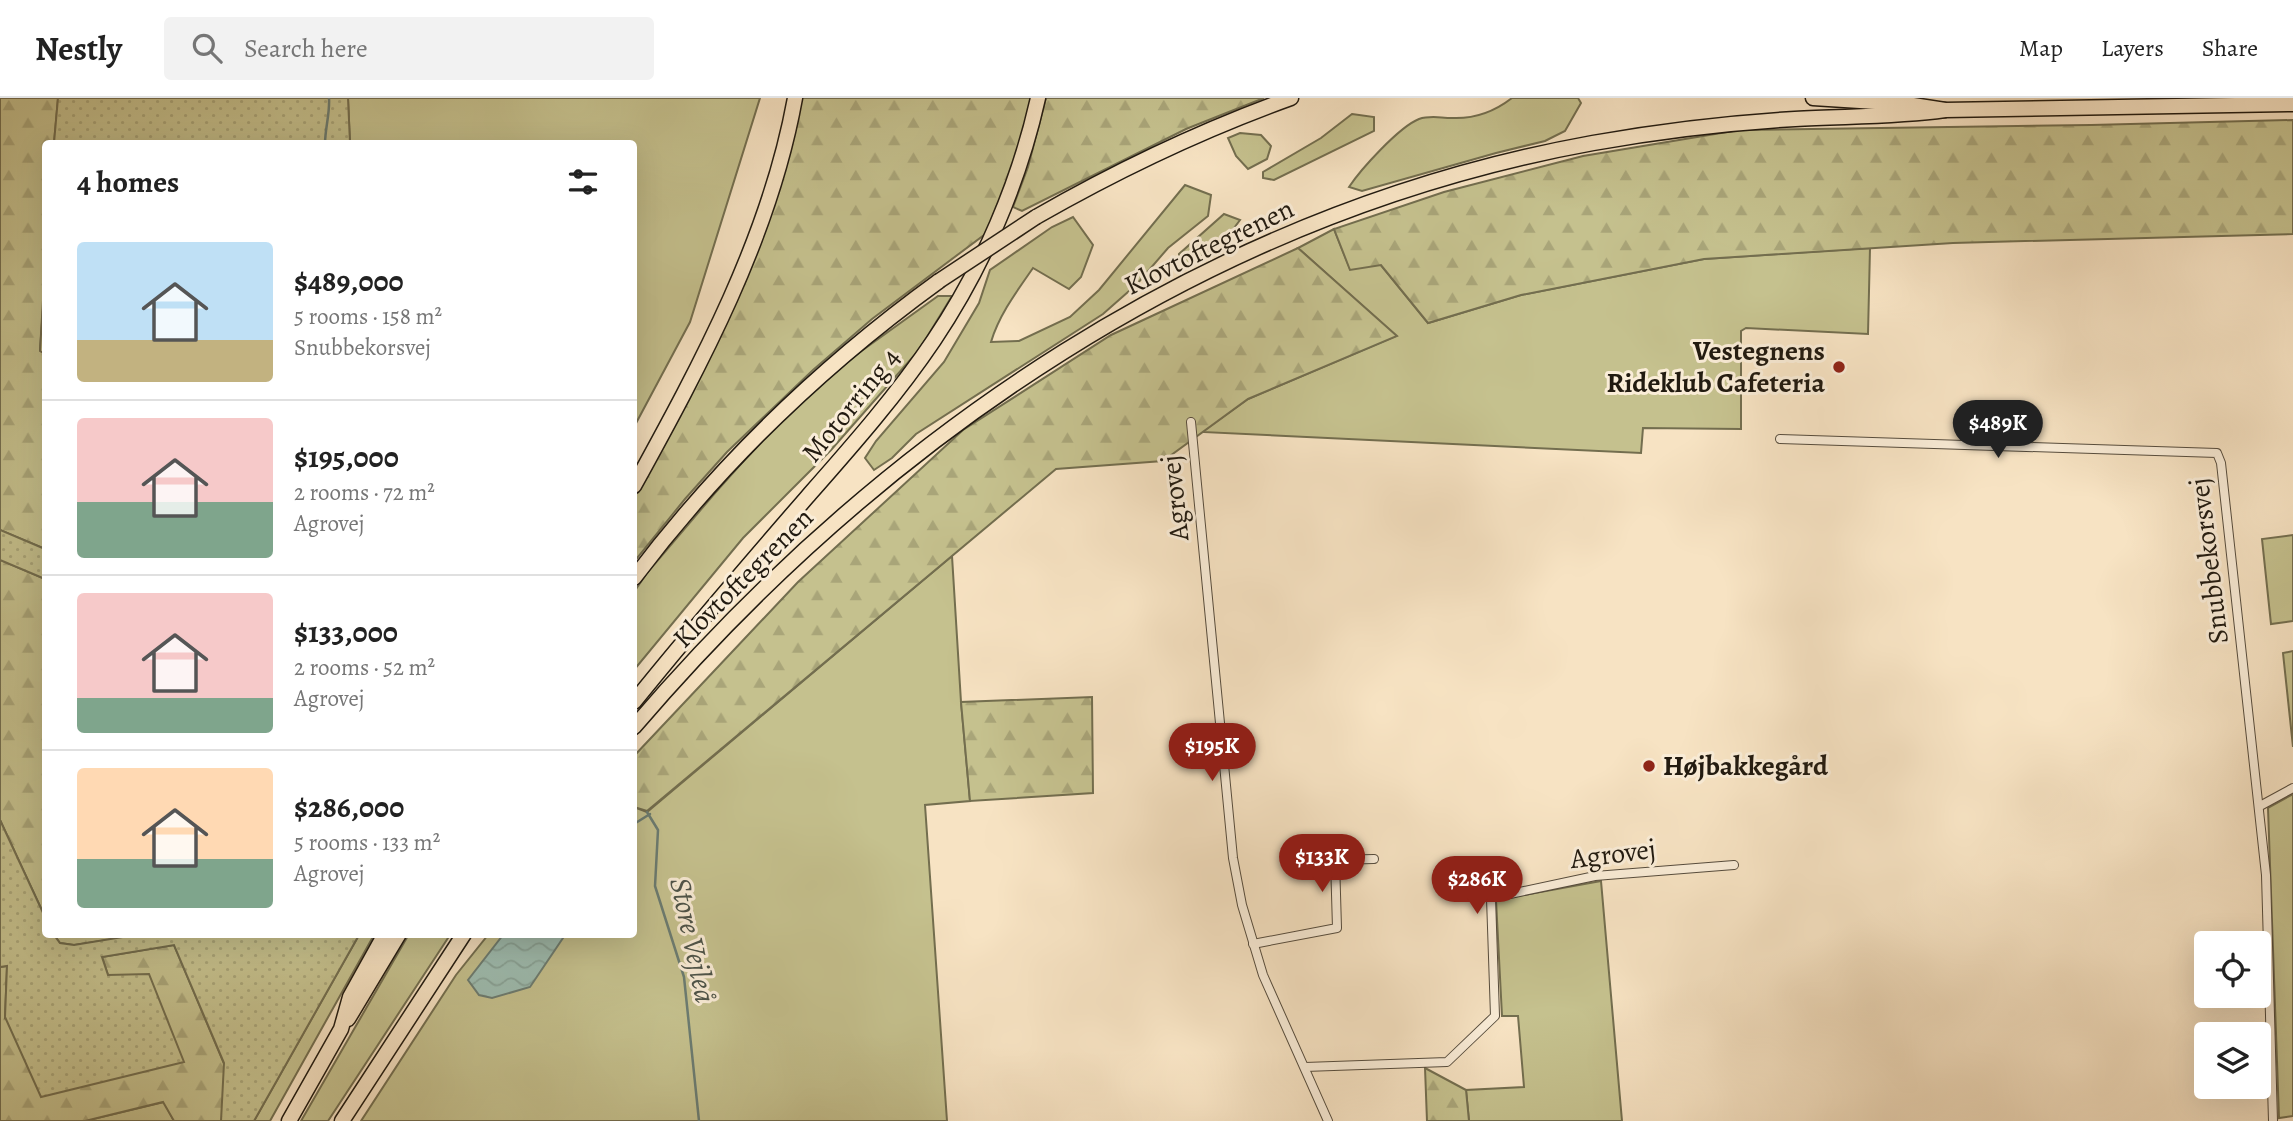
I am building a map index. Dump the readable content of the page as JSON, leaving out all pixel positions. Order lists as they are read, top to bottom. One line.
{"streets":{"highway":["Klovtoftegrenen","Motorring 4"],"street":["Agrovej","Snubbekorsvej"]},"water":["Store Vejleå"],"places":["Vestegnens Rideklub Cafeteria","Højbakkegård"],"page":{"header":"Nestly","search":"Search here","nav":["Map","Layers","Share"],"heading":"4 homes","list":[{"name":"$489,000","note":"5 rooms · 158 m² · Snubbekorsvej"},{"name":"$195,000","note":"2 rooms · 72 m² · Agrovej"},{"name":"$133,000","note":"2 rooms · 52 m² · Agrovej"},{"name":"$286,000","note":"5 rooms · 133 m² · Agrovej"}],"price":["$489K","$195K","$133K","$286K"]}}
